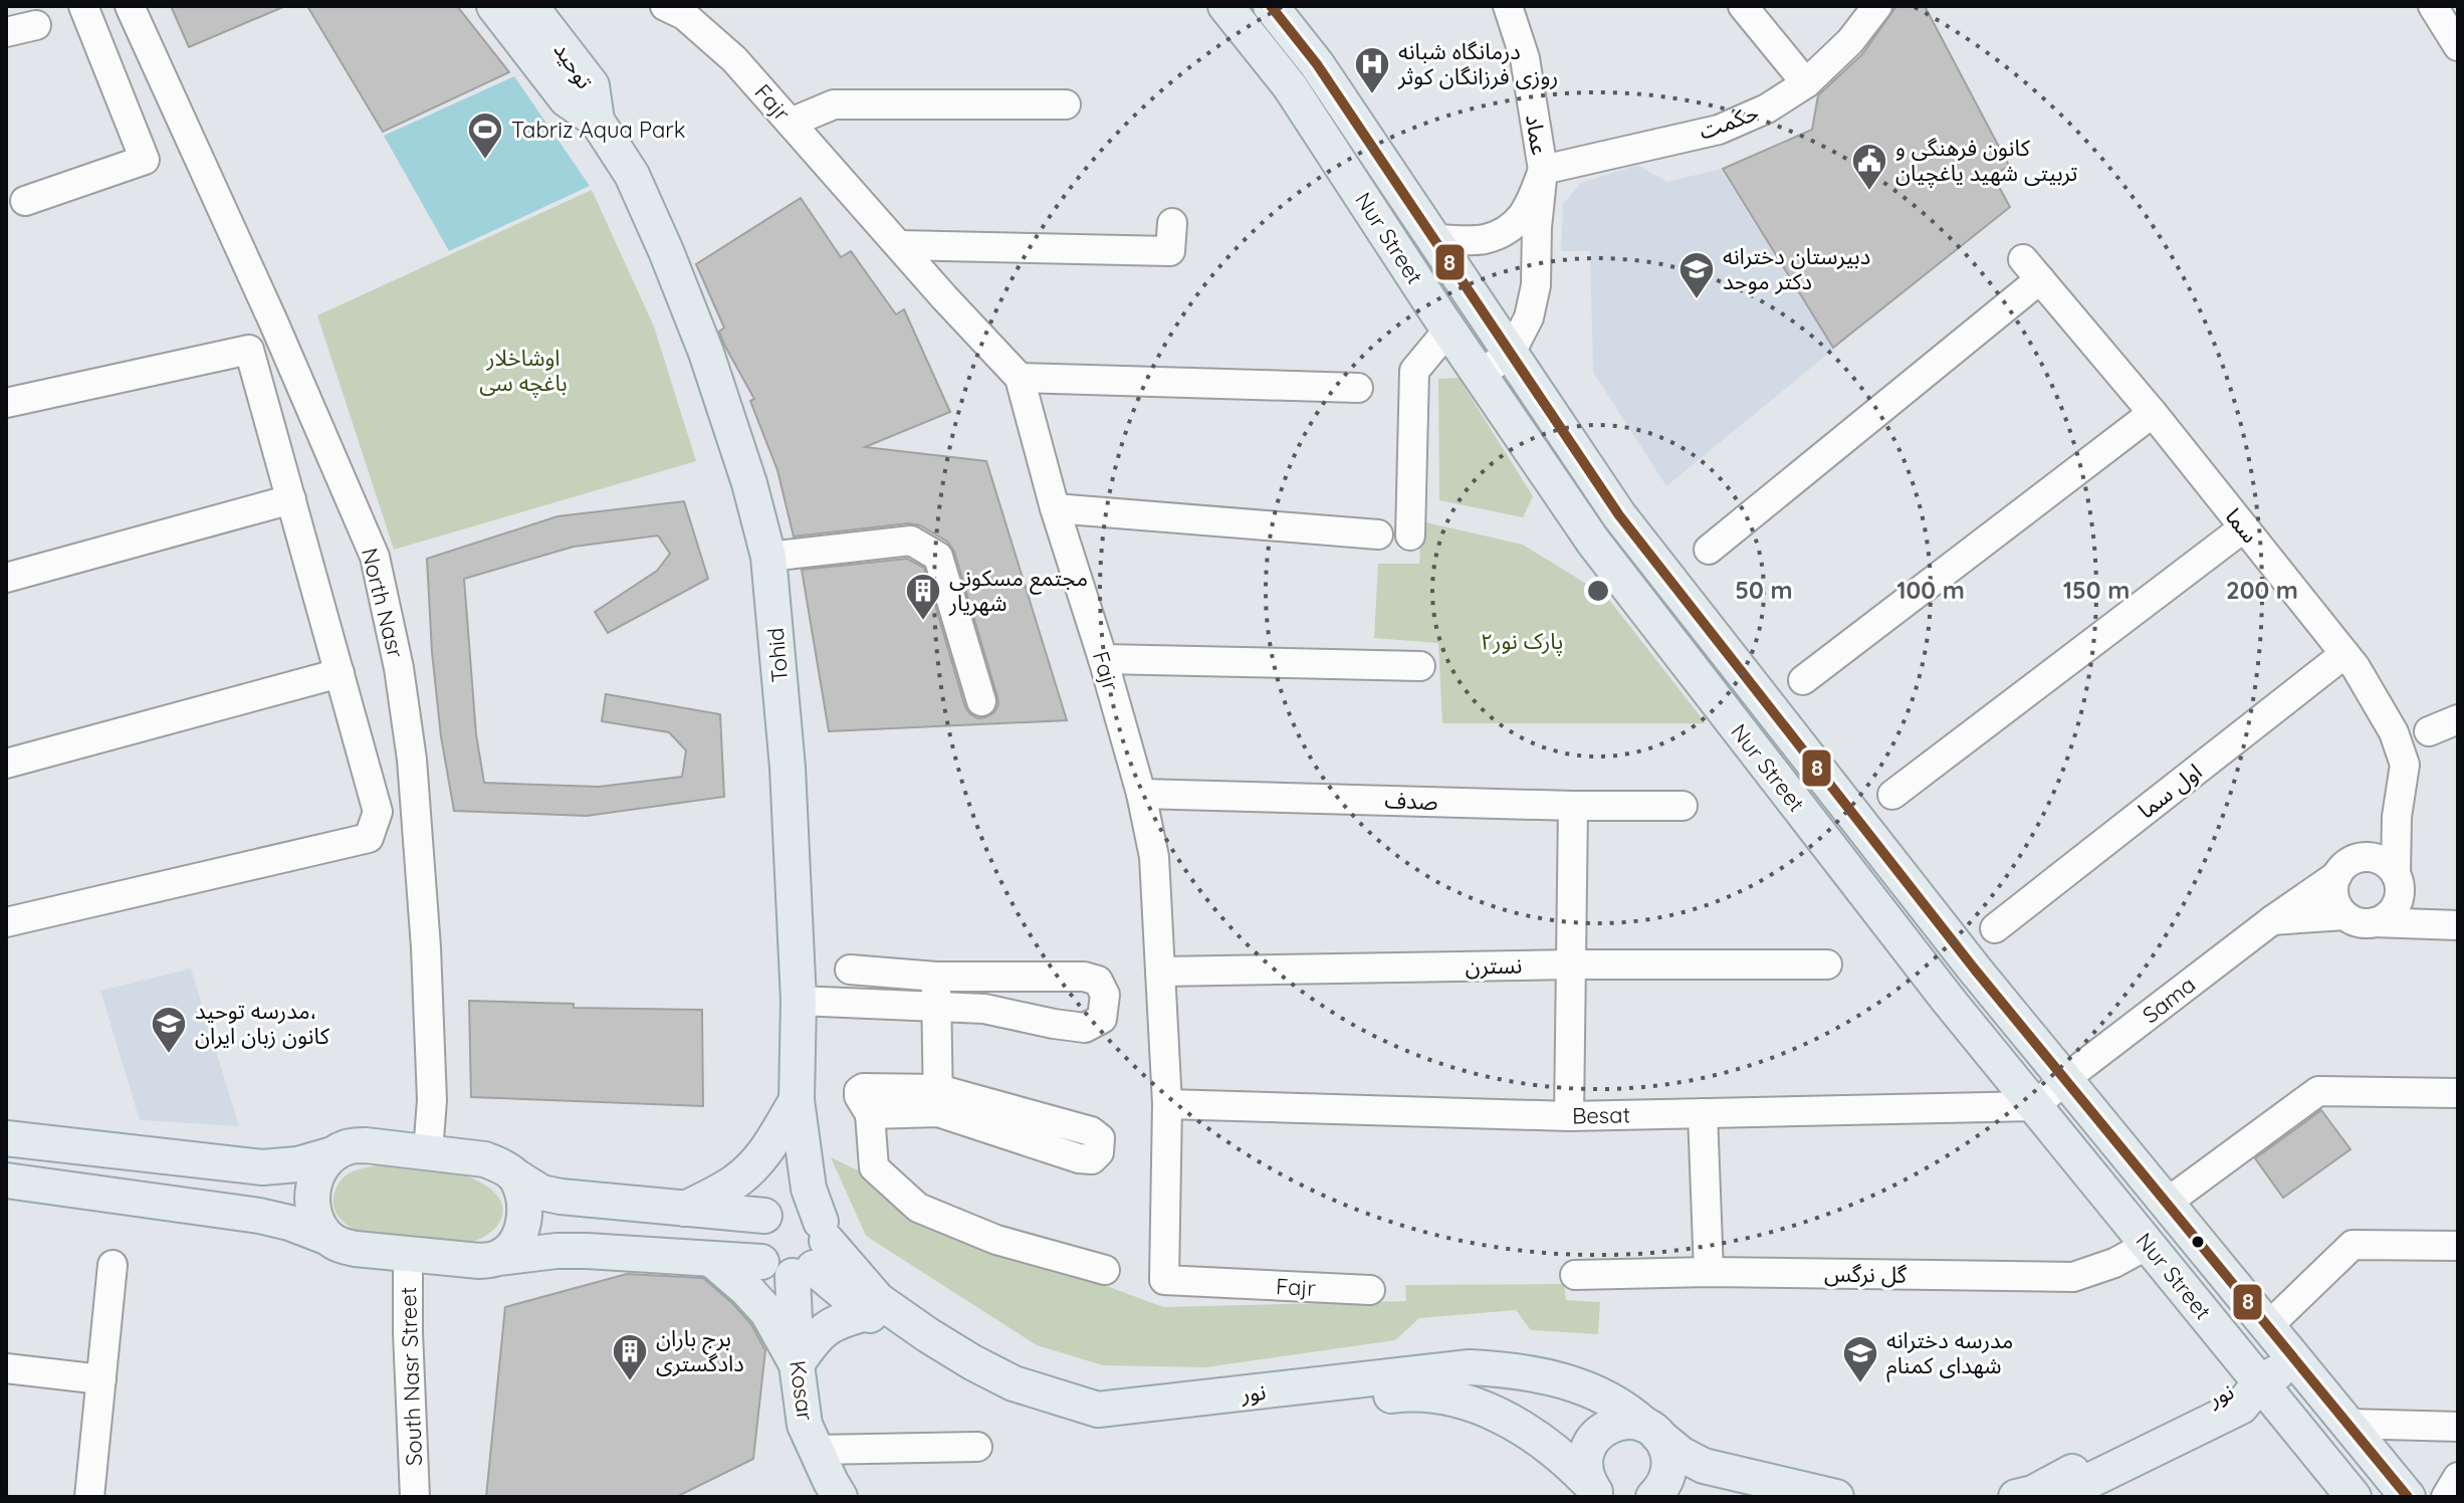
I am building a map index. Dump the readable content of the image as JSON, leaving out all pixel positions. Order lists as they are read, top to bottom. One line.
{"streets":{"main road":["توحید","Nur Street","Tohid","Kosar","نور"],"street":["Fajr","حکمت","عماد","سما","North Nasr","اول سما","صدف","نسترن","Sama","Besat","گل نرگس","South Nasr Street"]},"crossings":[["توحید","Tohid"],["Fajr","صدف"],["Fajr","نسترن"],["Fajr","Besat"],["حکمت","عماد"],["Nur Street","Sama"],["Nur Street","Besat"],["Nur Street","گل نرگس"],["Nur Street","نور"],["سما","اول سما"],["سما","Sama"],["Tohid","Kosar"],["Sama","Besat"]],"parks":["اوشاخلار باغچه سی","پارک نور۲"],"places":{"hospital":["درمانگاه شبانه روزی فرزانگان کوثر"],"sports":["Tabriz Aqua Park"],"public building":["کانون فرهنگی و تربیتی شهید یاغچیان"],"school or university":["دبیرستان دخترانه دکتر موحد","مدرسه توحید، کانون زبان ایران","مدرسه دخترانه شهدای کمنام"],"building":["مجتمع مسکونی شهریار","برج باران دادگستری"]},"lines":["transit line 8"],"rings":["50 m","100 m","150 m","200 m"]}
